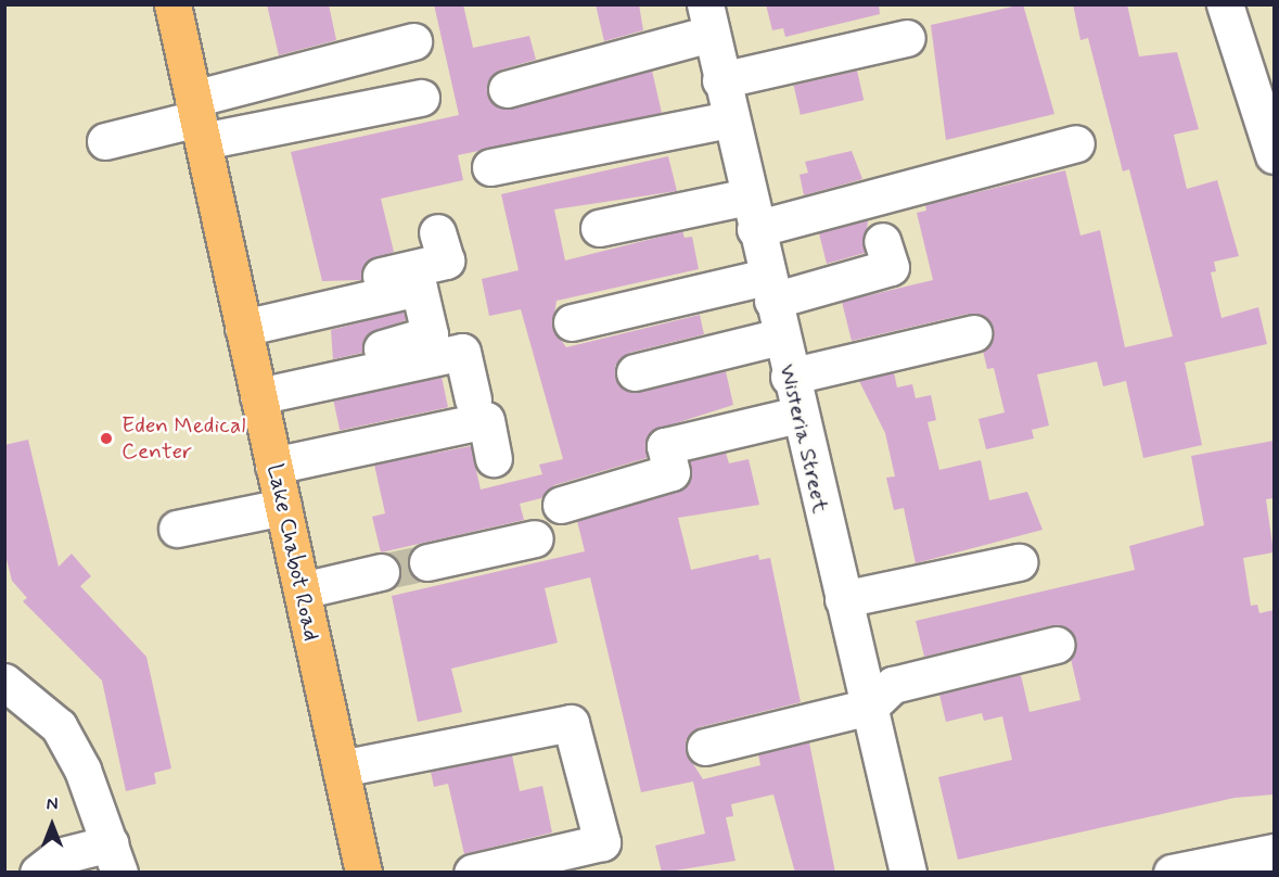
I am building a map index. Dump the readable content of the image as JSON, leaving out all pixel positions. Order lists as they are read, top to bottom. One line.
{"streets":{"main road":["Lake Chabot Road"],"street":["Wisteria Street"]},"places":["Eden Medical Center"],"north":"top"}
